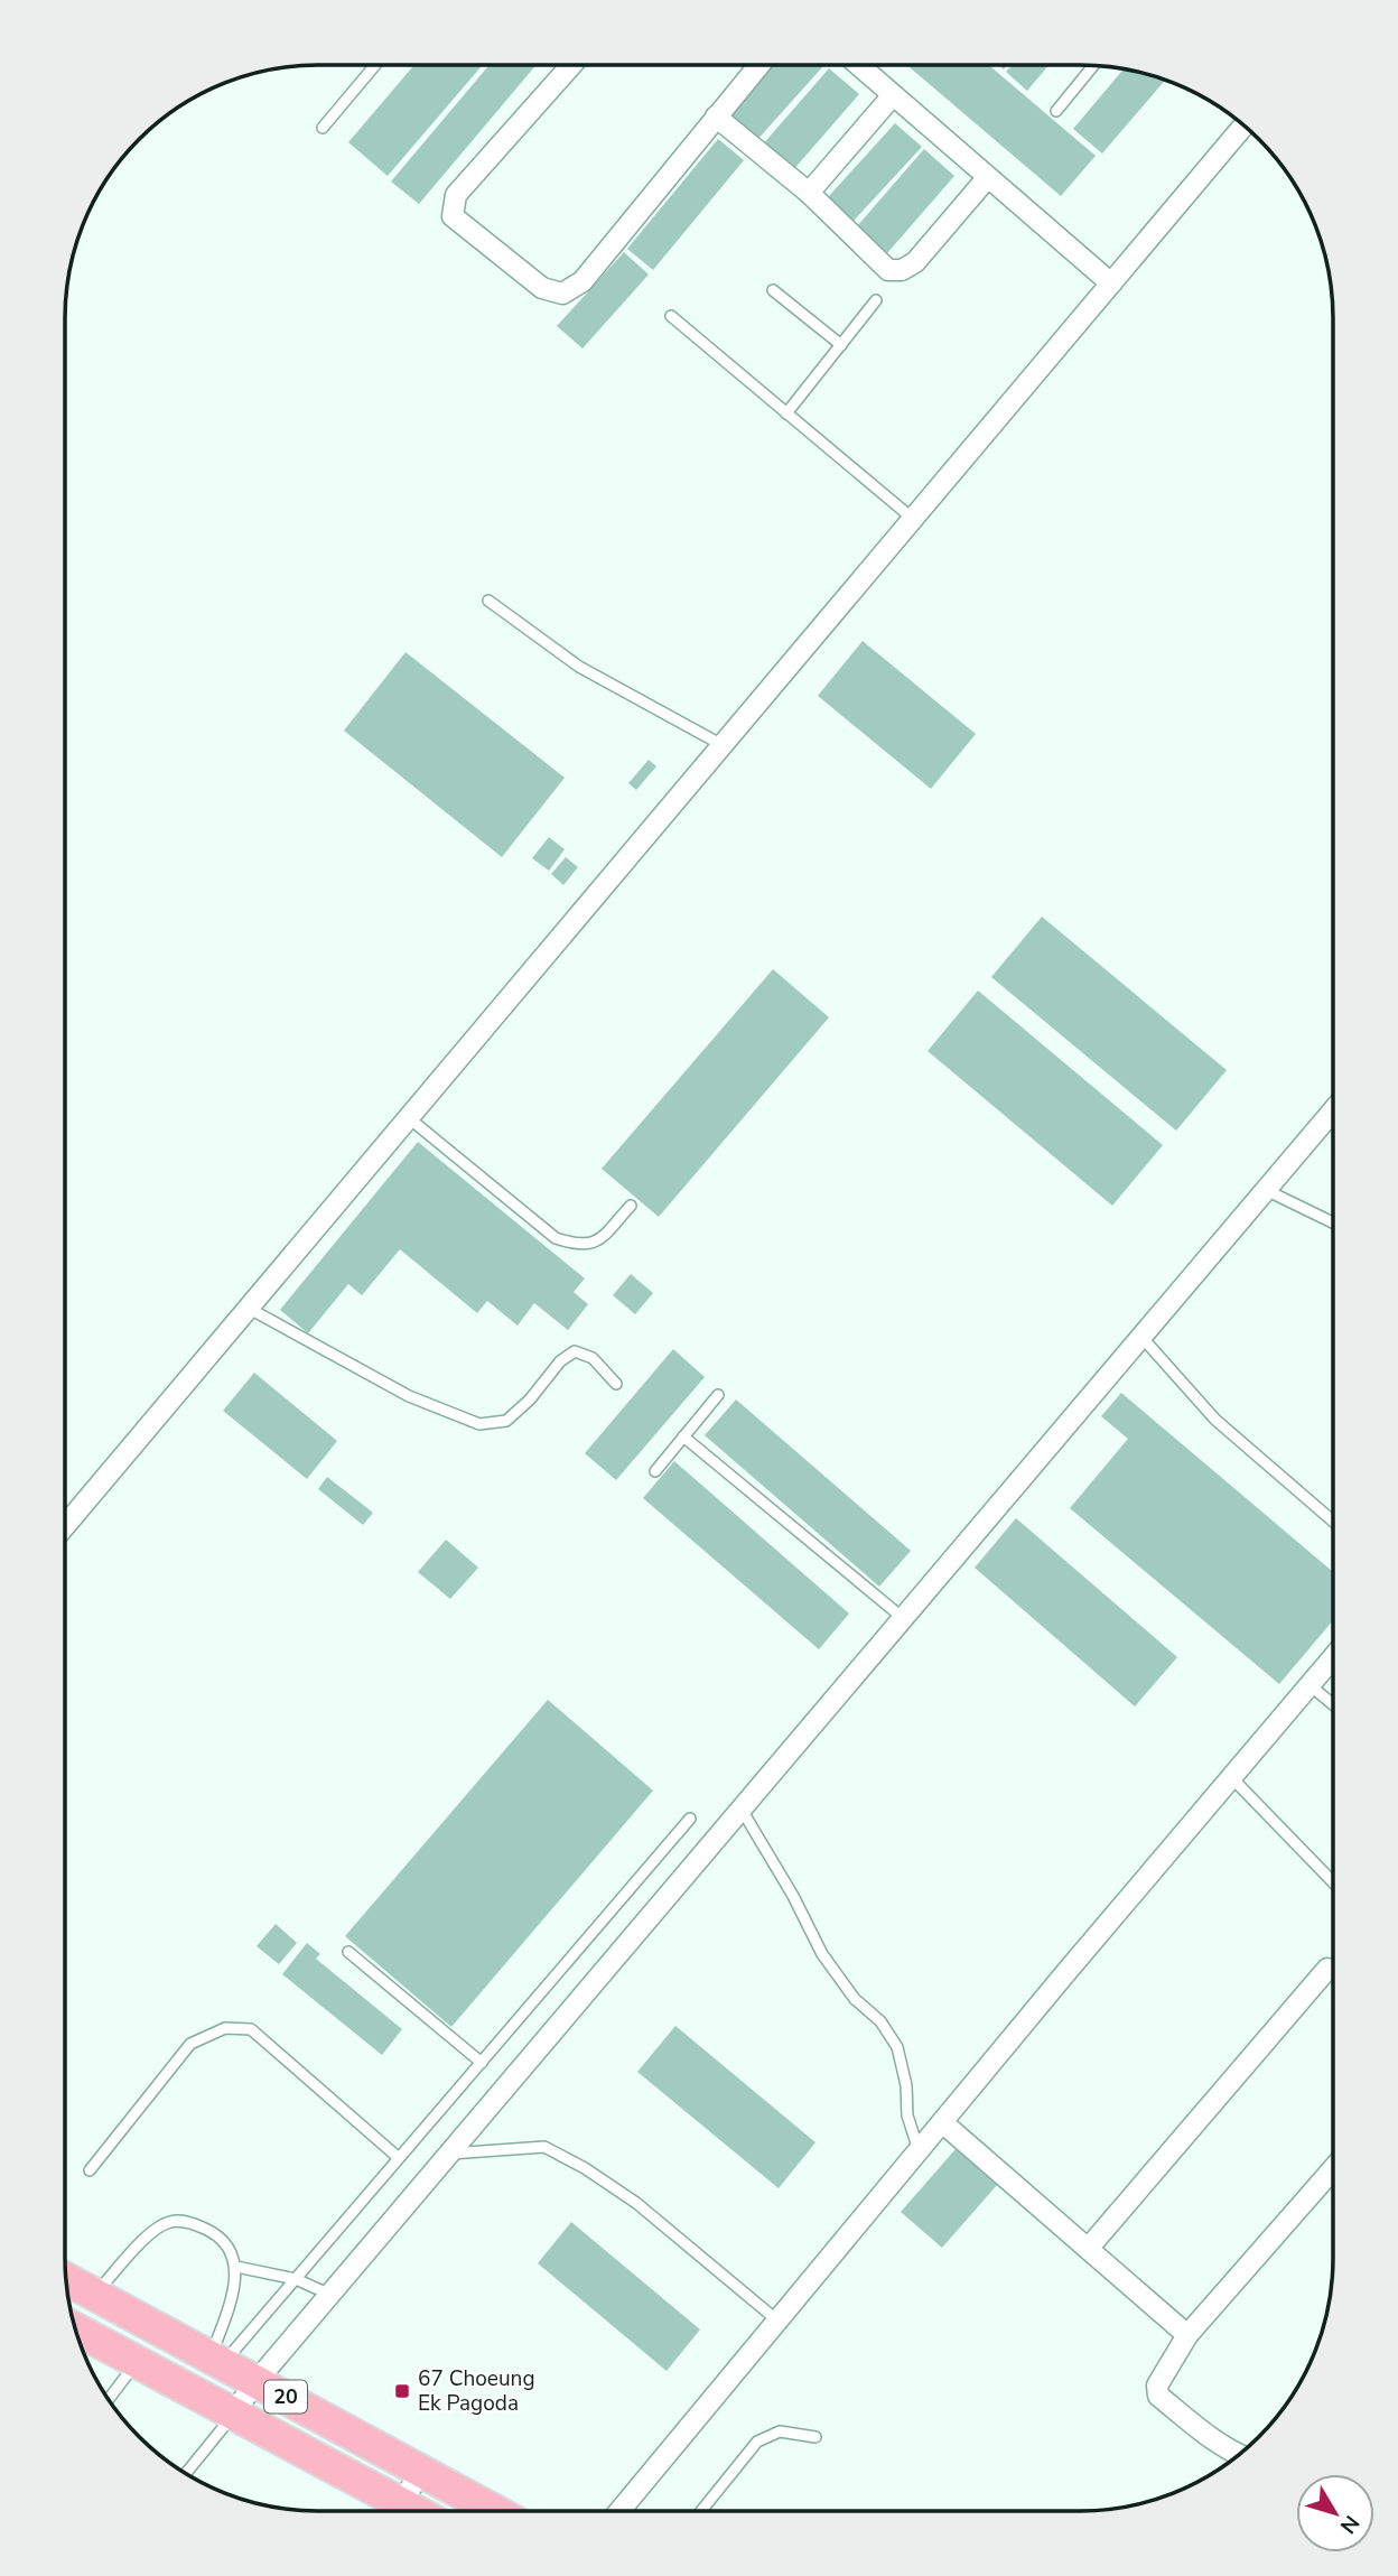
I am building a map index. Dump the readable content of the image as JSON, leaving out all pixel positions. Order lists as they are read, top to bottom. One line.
{"streets":{"main road":["20"]},"places":{"transit":["67 Choeung Ek Pagoda"]},"north":"bottom right"}
